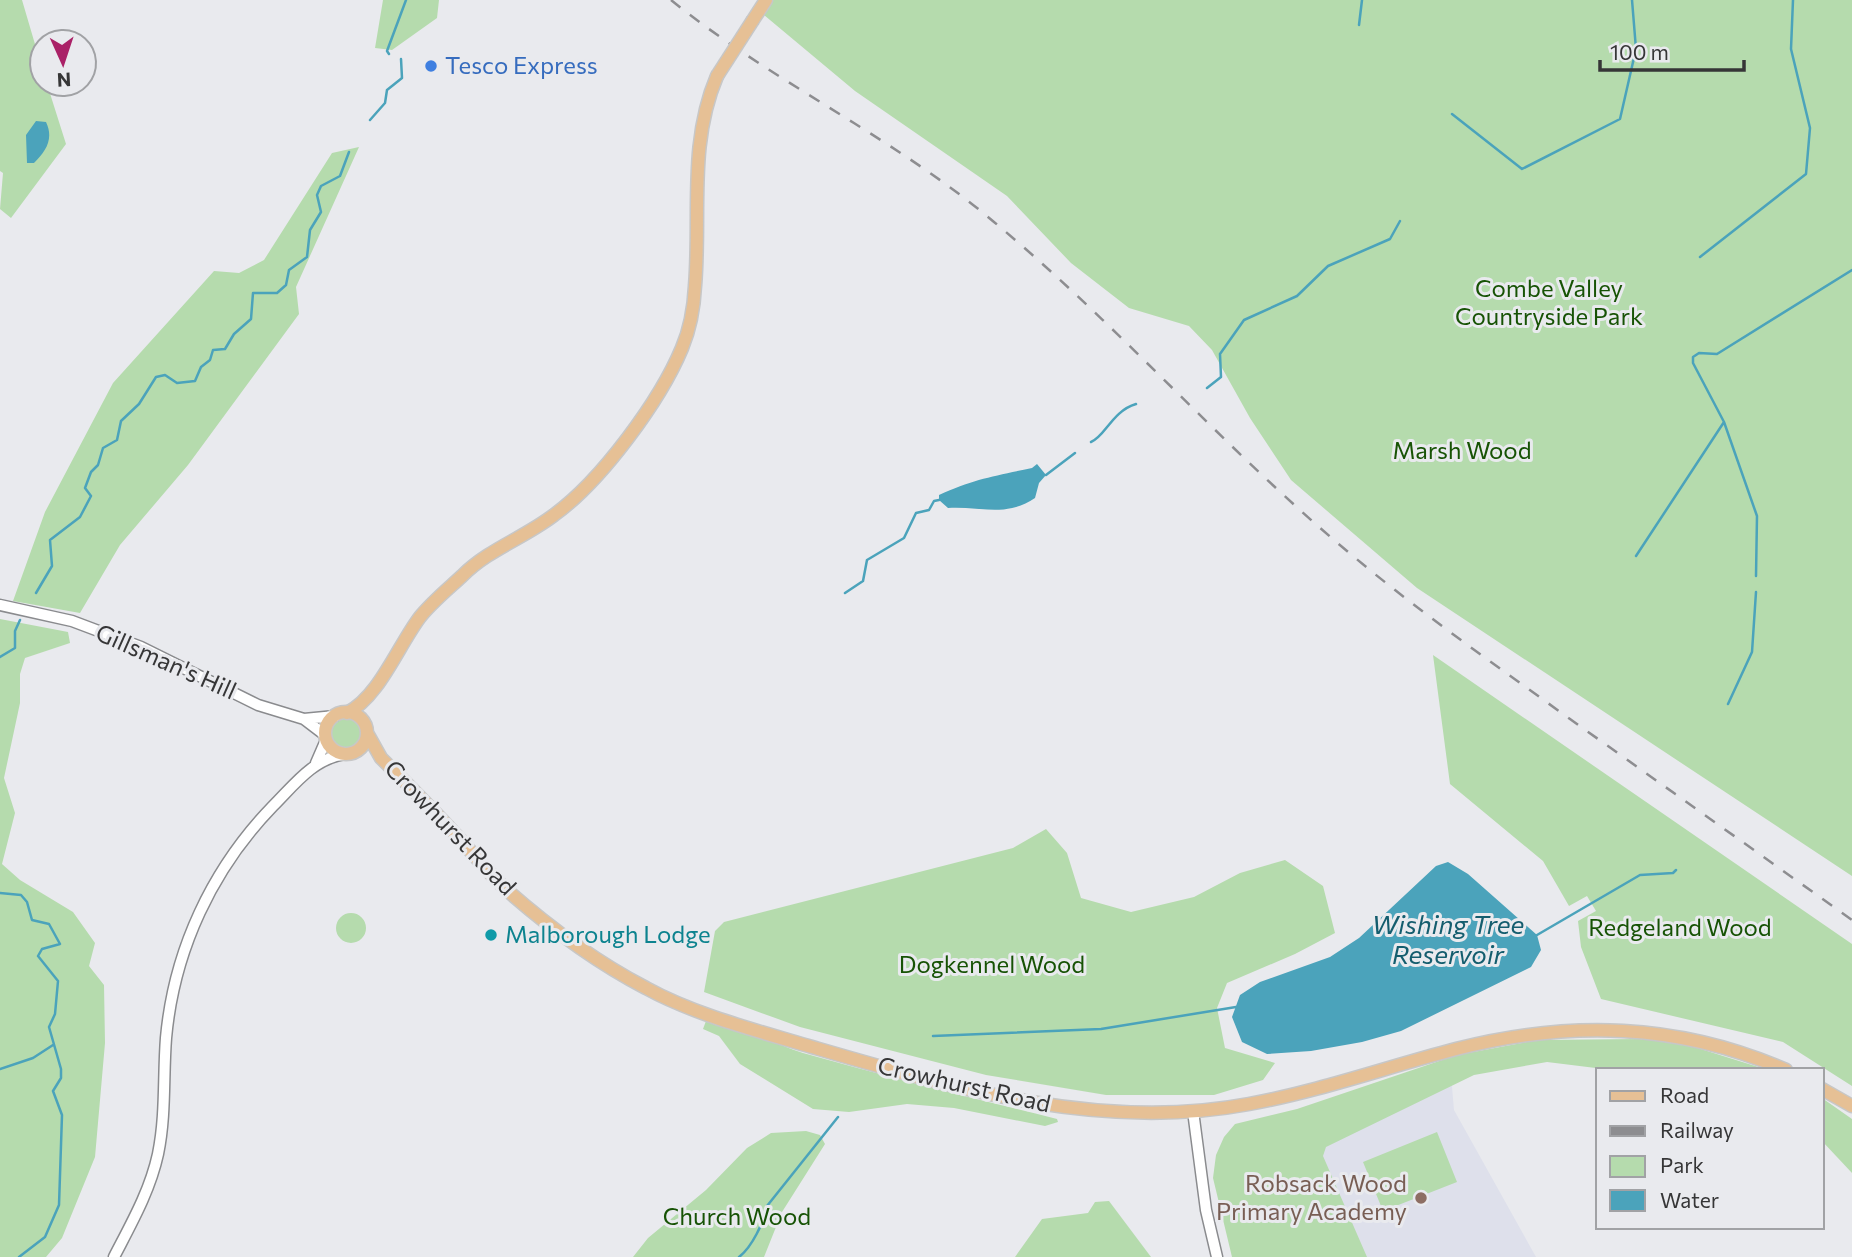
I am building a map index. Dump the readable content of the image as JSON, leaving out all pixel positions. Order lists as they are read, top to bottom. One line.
{"streets":{"main road":["Crowhurst Road"],"street":["Gillsman's Hill"]},"crossings":[["Gillsman's Hill","Crowhurst Road"]],"water":["Wishing Tree Reservoir"],"parks":["Combe Valley Countryside Park","Marsh Wood","Redgeland Wood","Dogkennel Wood","Church Wood"],"places":["Tesco Express","Malborough Lodge","Robsack Wood Primary Academy"],"legend":["Road","Railway","Park","Water"],"scale_bar":"100 m","north":"bottom"}
